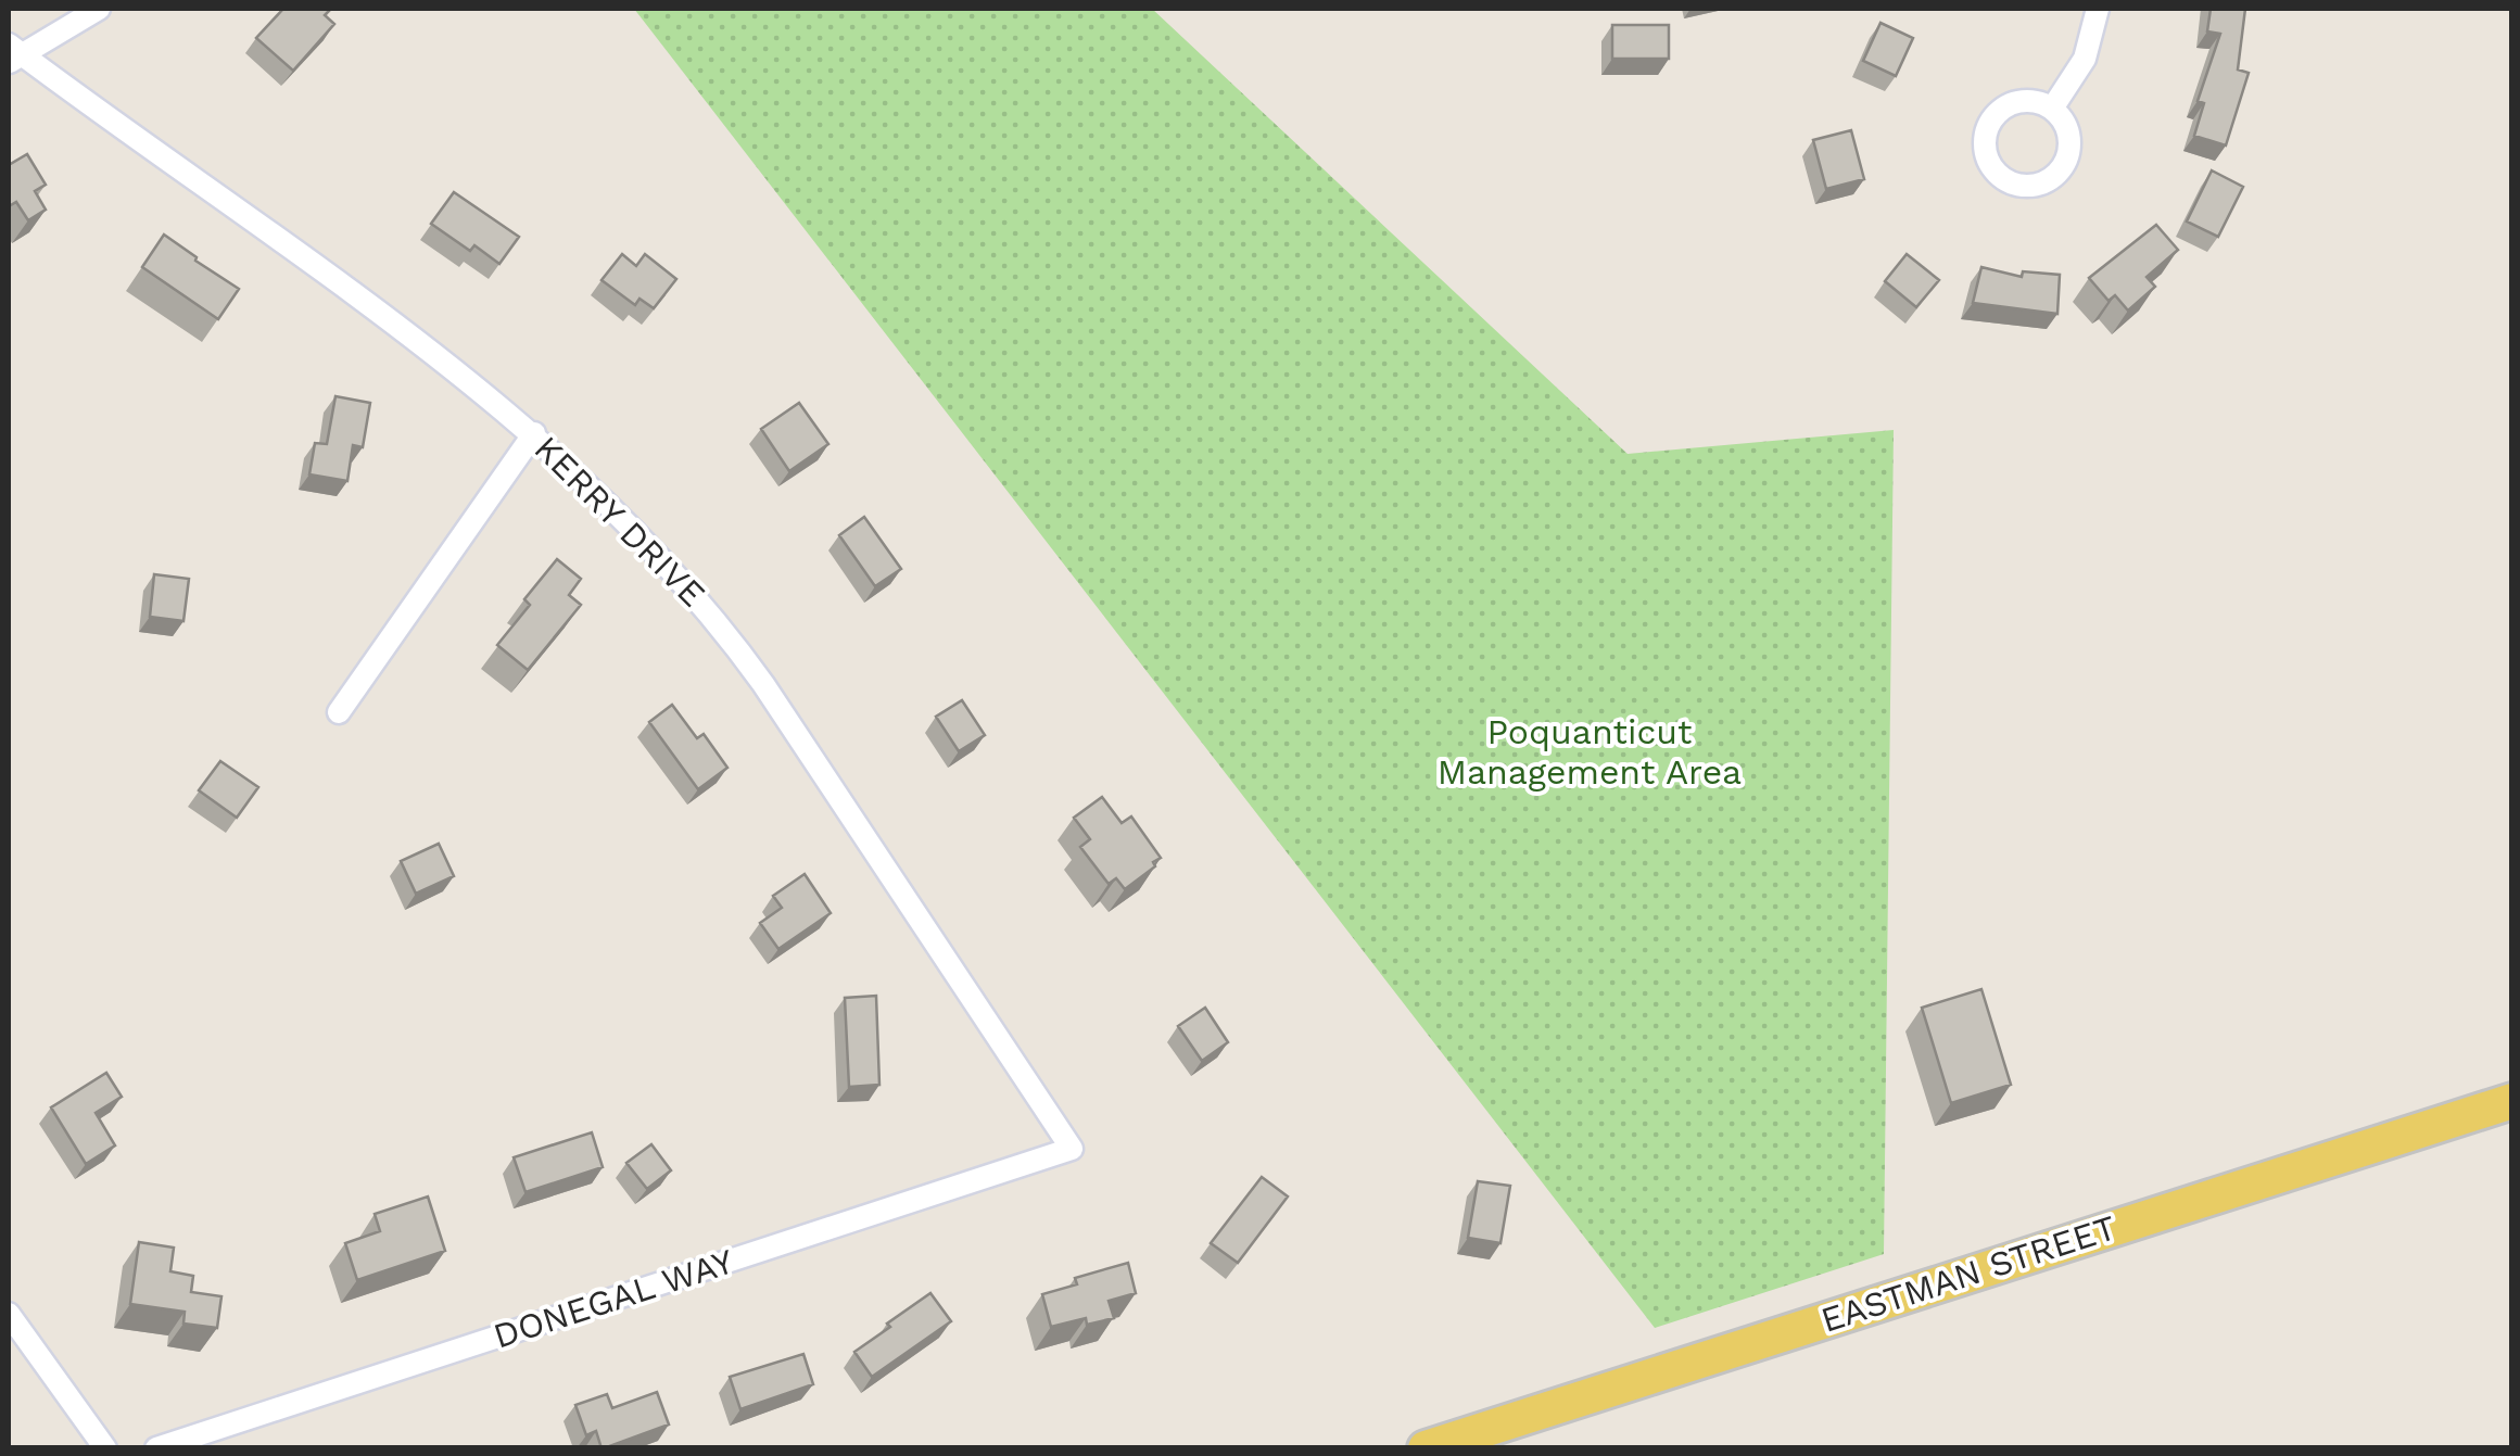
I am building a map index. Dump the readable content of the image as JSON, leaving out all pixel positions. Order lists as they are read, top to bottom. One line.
{"streets":{"main road":["EASTMAN STREET"],"street":["KERRY DRIVE","DONEGAL WAY"]},"crossings":[["KERRY DRIVE","DONEGAL WAY"]],"parks":["Poquanticut Management Area"]}
